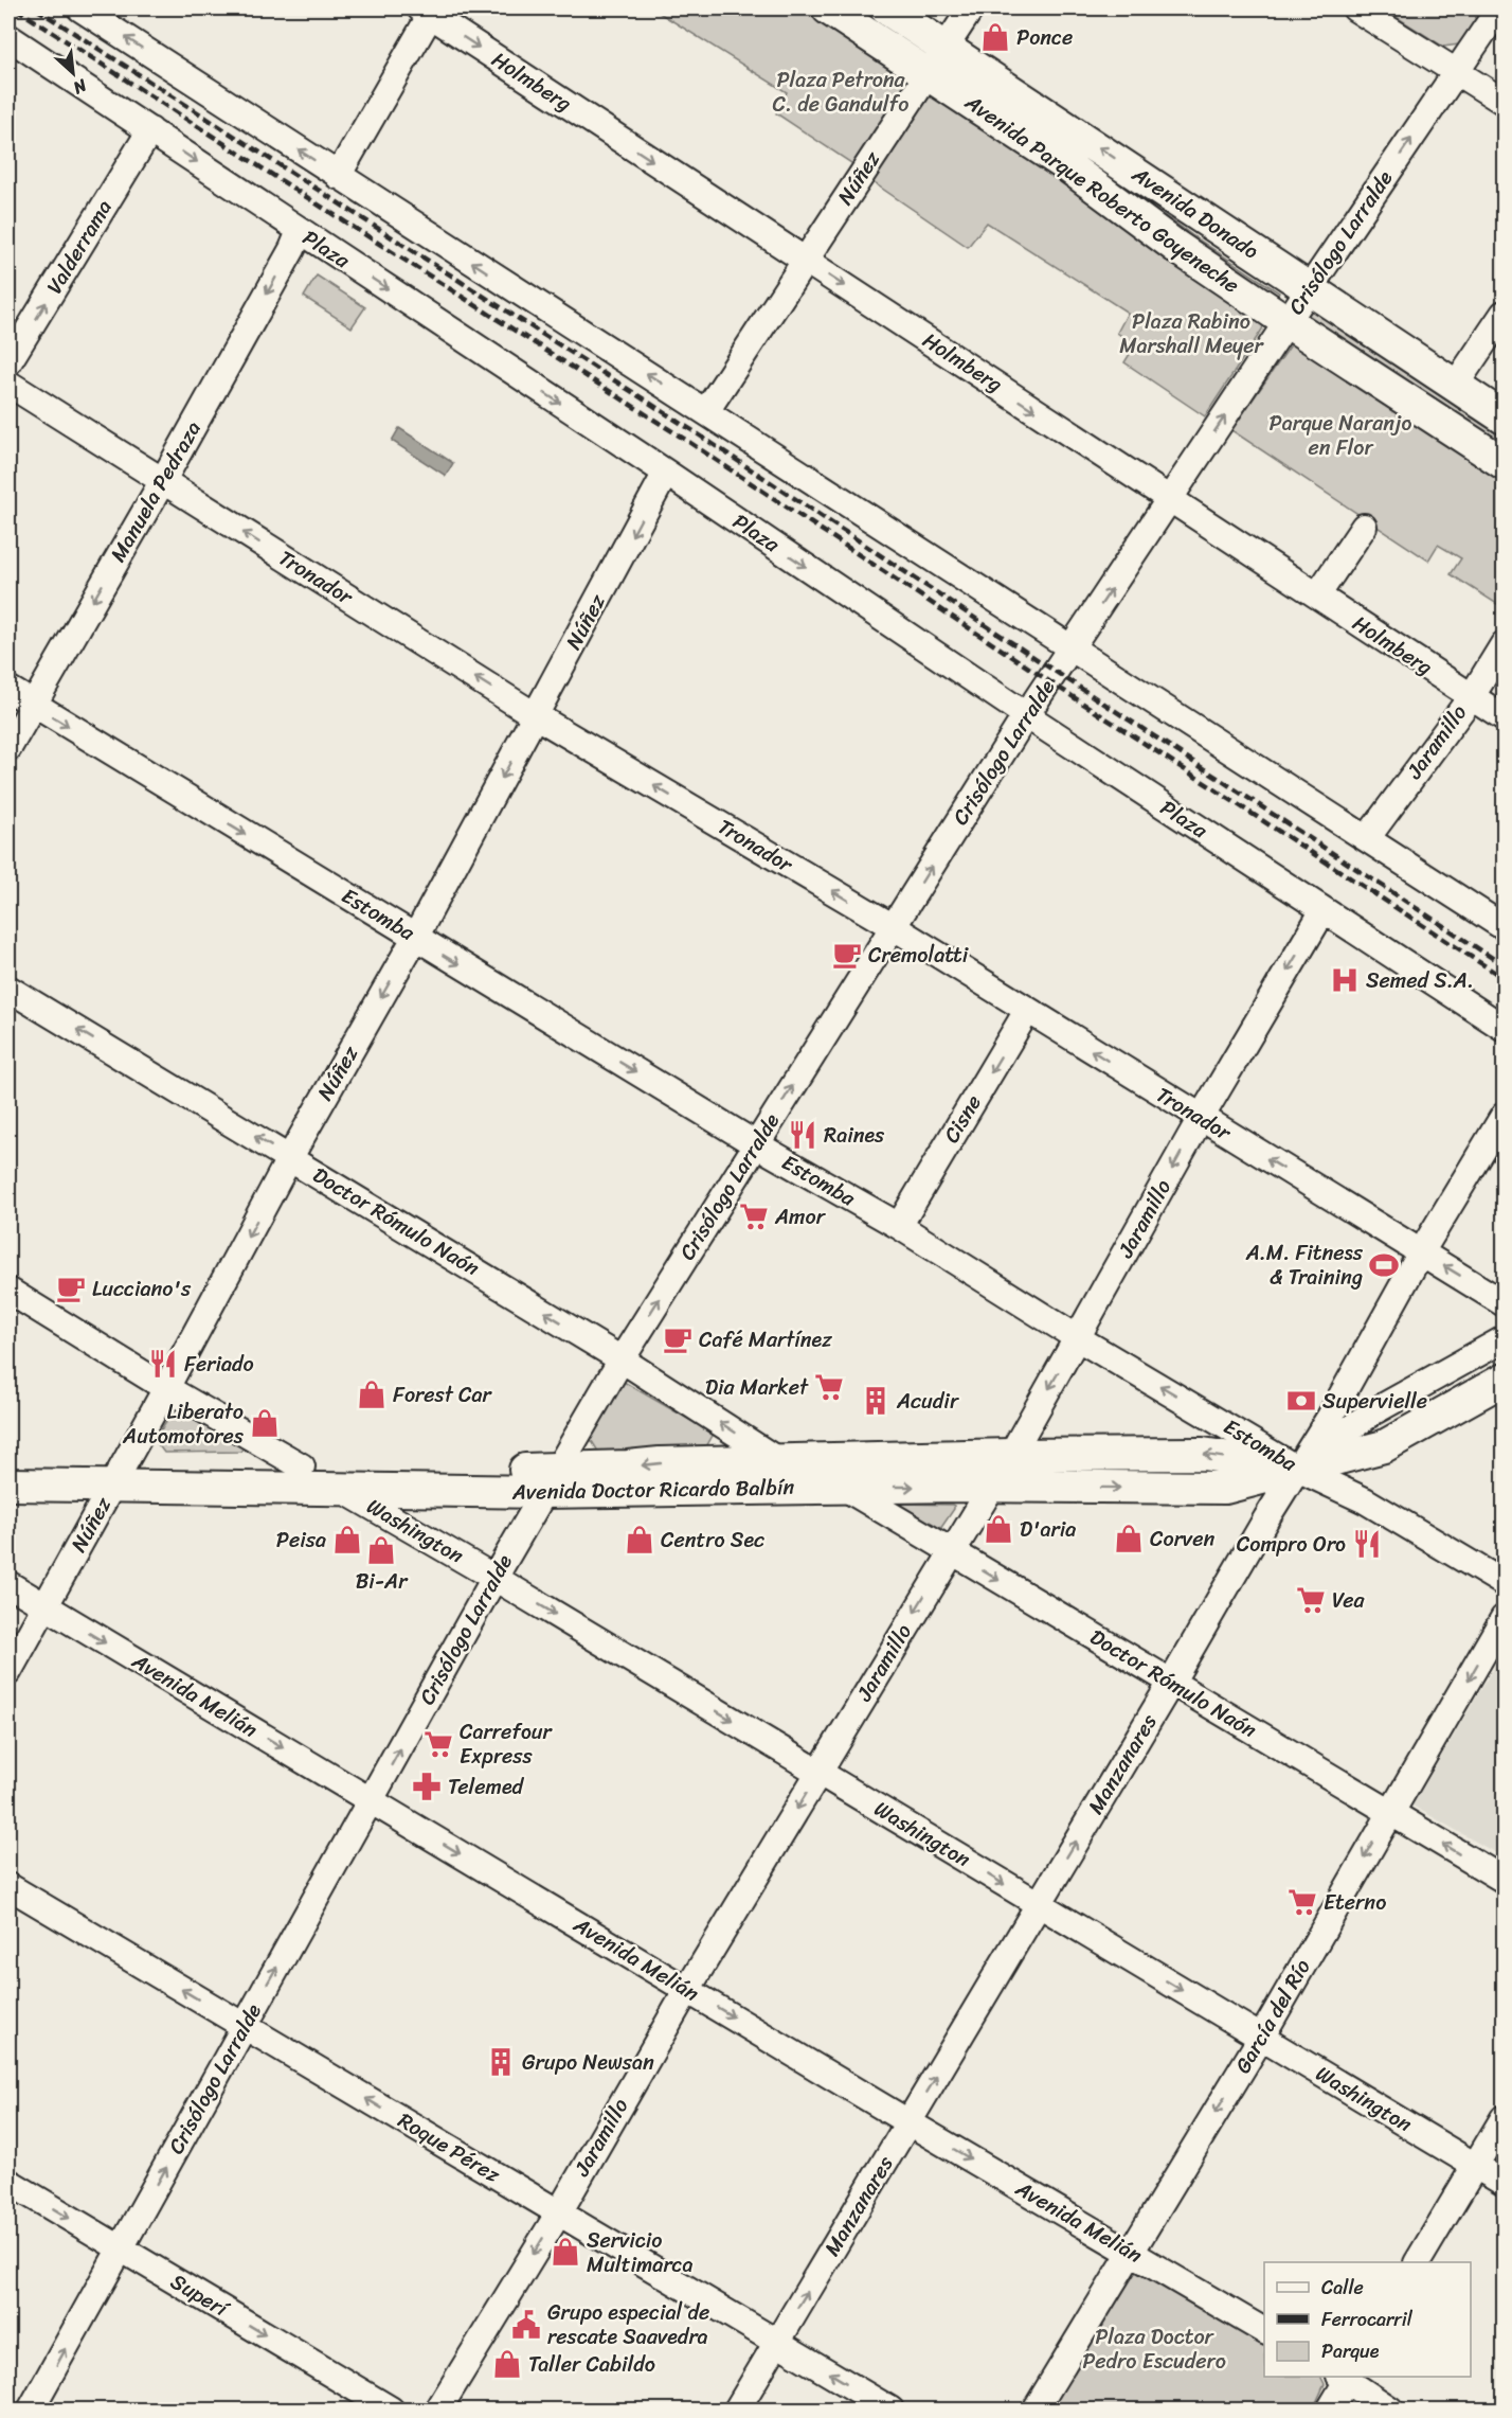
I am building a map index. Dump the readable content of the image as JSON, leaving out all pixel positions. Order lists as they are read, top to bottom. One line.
{"streets":{"main road":["Avenida Parque Roberto Goyeneche","Avenida Donado","Avenida Doctor Ricardo Balbín"],"street":["Holmberg","Núñez","Crisólogo Larralde","Valderrama","Plaza","Manuela Pedraza","Tronador","Jaramillo","Estomba","Cisne","Doctor Rómulo Naón","Washington","Avenida Melián","Manzanares","García del Río","Roque Pérez","Superí"]},"crossings":[["Holmberg","Núñez"],["Holmberg","Crisólogo Larralde"],["Holmberg","Jaramillo"],["Núñez","Avenida Parque Roberto Goyeneche"],["Núñez","Avenida Donado"],["Núñez","Plaza"],["Núñez","Tronador"],["Núñez","Estomba"],["Núñez","Doctor Rómulo Naón"],["Núñez","Avenida Doctor Ricardo Balbín"],["Núñez","Avenida Melián"],["Avenida Parque Roberto Goyeneche","Crisólogo Larralde"],["Avenida Donado","Crisólogo Larralde"],["Crisólogo Larralde","Plaza"],["Crisólogo Larralde","Tronador"],["Crisólogo Larralde","Estomba"],["Crisólogo Larralde","Doctor Rómulo Naón"],["Crisólogo Larralde","Avenida Doctor Ricardo Balbín"],["Crisólogo Larralde","Washington"],["Crisólogo Larralde","Avenida Melián"],["Crisólogo Larralde","Roque Pérez"],["Crisólogo Larralde","Superí"],["Valderrama","Plaza"],["Plaza","Manuela Pedraza"],["Plaza","Jaramillo"],["Manuela Pedraza","Tronador"],["Manuela Pedraza","Estomba"],["Tronador","Jaramillo"],["Tronador","Cisne"],["Tronador","Manzanares"],["Jaramillo","Estomba"],["Jaramillo","Doctor Rómulo Naón"],["Jaramillo","Avenida Doctor Ricardo Balbín"],["Jaramillo","Washington"],["Jaramillo","Avenida Melián"],["Jaramillo","Roque Pérez"],["Estomba","Cisne"],["Estomba","Avenida Doctor Ricardo Balbín"],["Estomba","Manzanares"],["Doctor Rómulo Naón","Avenida Doctor Ricardo Balbín"],["Doctor Rómulo Naón","Manzanares"],["Doctor Rómulo Naón","García del Río"],["Avenida Doctor Ricardo Balbín","Washington"],["Avenida Doctor Ricardo Balbín","Manzanares"],["Washington","Manzanares"],["Washington","García del Río"],["Avenida Melián","Manzanares"],["Avenida Melián","García del Río"],["Manzanares","Roque Pérez"]],"one_way":["Núñez","Avenida Donado","Crisólogo Larralde","Valderrama","Manuela Pedraza","Tronador","Jaramillo","Cisne","Washington","Avenida Melián","Manzanares","García del Río","Roque Pérez","Superí"],"parks":["Plaza Petrona C. de Gandulfo","Plaza Rabino Marshall Meyer","Parque Naranjo en Flor","Plaza Doctor Pedro Escudero"],"places":{"shop":["Ponce","Forest Car","Liberato Automotores","D'aria","Corven","Peisa","Centro Sec","Bi-Ar","Servicio Multimarca","Taller Cabildo"],"cafe":["Cremolatti","Lucciano's","Café Martínez"],"hospital":["Semed S.A."],"restaurant":["Raines","Feriado","Compro Oro"],"supermarket":["Amor","Dia Market","Vea","Carrefour Express","Eterno"],"sports":["A.M. Fitness & Training"],"building":["Acudir","Grupo Newsan"],"bank":["Supervielle"],"pharmacy":["Telemed"],"public building":["Grupo especial de rescate Saavedra"]},"legend":["Calle","Ferrocarril","Parque"],"north":"bottom right"}
